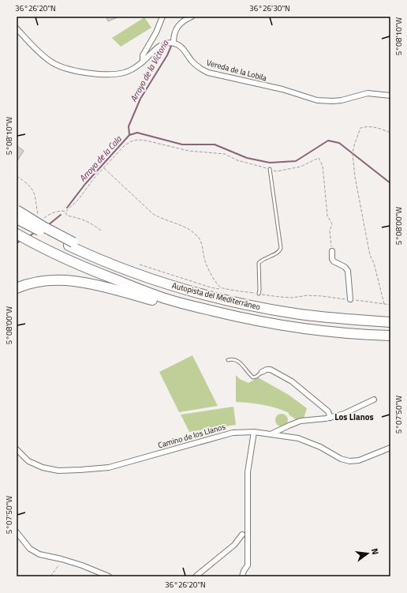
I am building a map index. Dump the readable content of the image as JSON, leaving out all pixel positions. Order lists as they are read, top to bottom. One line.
{"streets":{"highway":["Autopista del Mediterráneo"],"street":["Vereda de la Lobila","Camino de los Llanos"]},"districts":["Los Llanos"],"water":["Arroyo de la Victoria","Arroyo de la Cala"],"north":"right","coordinates":["36°26'20\"N","36°26'30\"N","5°08'10\"W","5°08'00\"W","5°07'50\"W"]}
